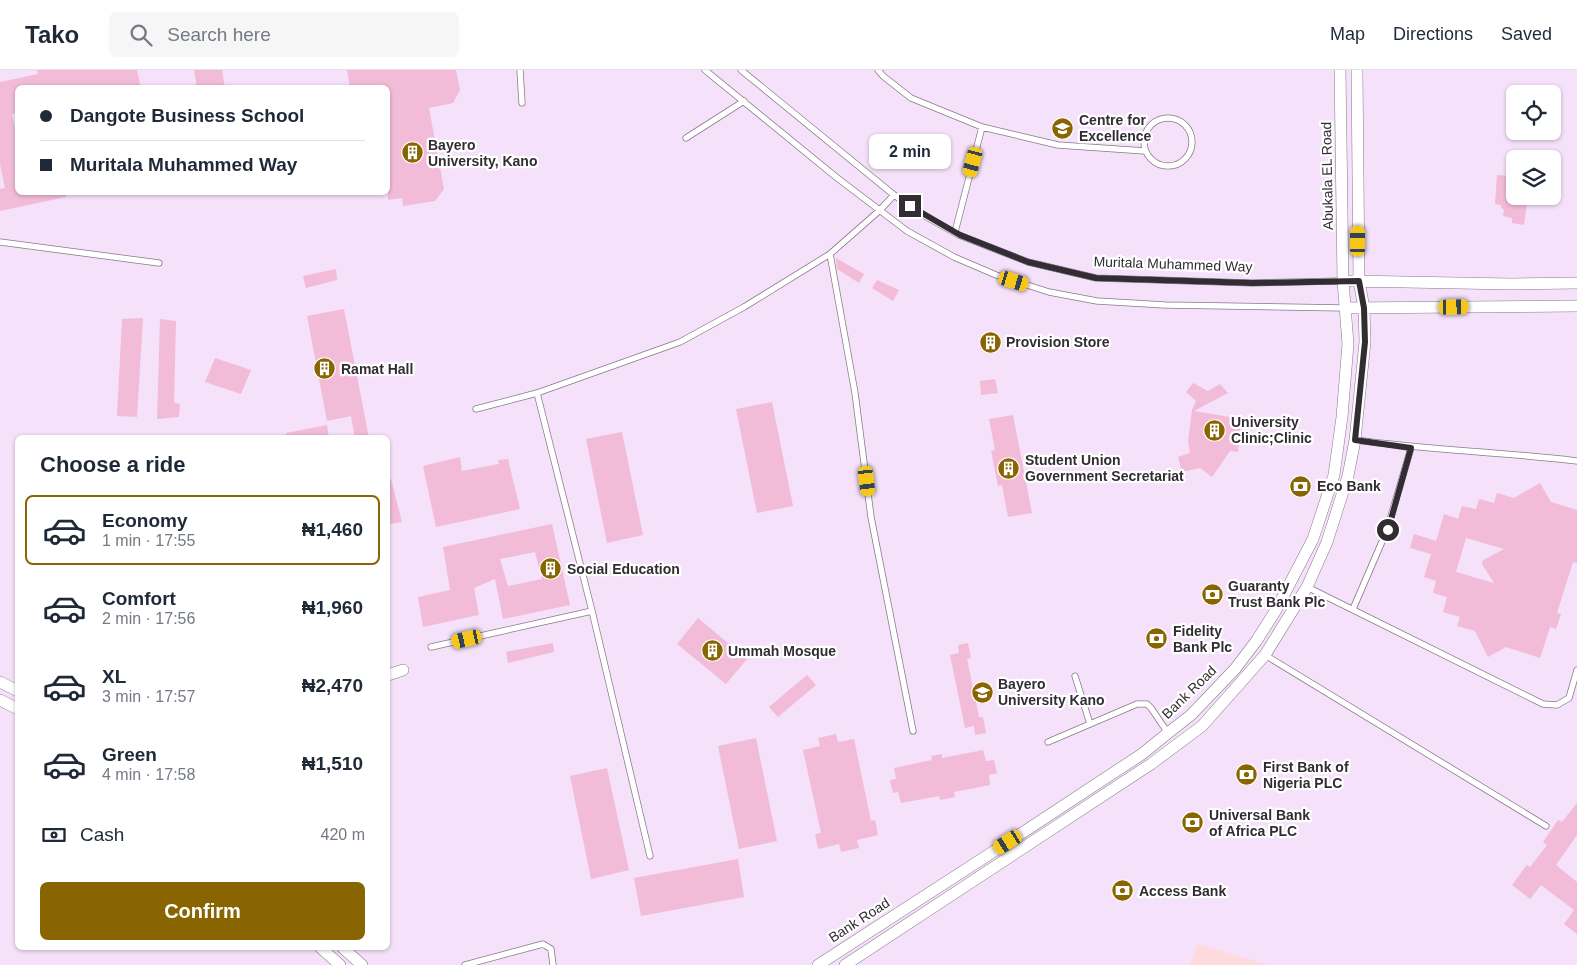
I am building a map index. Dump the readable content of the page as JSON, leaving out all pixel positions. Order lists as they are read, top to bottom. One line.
{"streets":{"street":["Abukala EL Road","Muritala Muhammed Way","Bank Road"]},"crossings":[["Abukala EL Road","Muritala Muhammed Way"],["Abukala EL Road","Bank Road"],["Muritala Muhammed Way","Bank Road"]],"places":{"school or university":["Centre for Excellence","Bayero University Kano"],"building":["Bayero University, Kano","Provision Store","Ramat Hall","University Clinic;Clinic","Student Union Government Secretariat","Social Education","Ummah Mosque"],"bank":["Eco Bank","Guaranty Trust Bank Plc","Fidelity Bank Plc","First Bank of Nigeria PLC","Universal Bank of Africa PLC","Access Bank"]},"page":{"header":"Tako","search":"Search here","nav":["Map","Directions","Saved"],"banner":["Dangote Business School","Muritala Muhammed Way"],"bubble":"2 min","heading":"Choose a ride","list":[{"name":"Economy","note":"1 min · 17:55","value":"₦1,460"},{"name":"Comfort","note":"2 min · 17:56","value":"₦1,960"},{"name":"XL","note":"3 min · 17:57","value":"₦2,470"},{"name":"Green","note":"4 min · 17:58","value":"₦1,510"}],"pay":["Cash","420 m"],"buttons":"Confirm"}}
